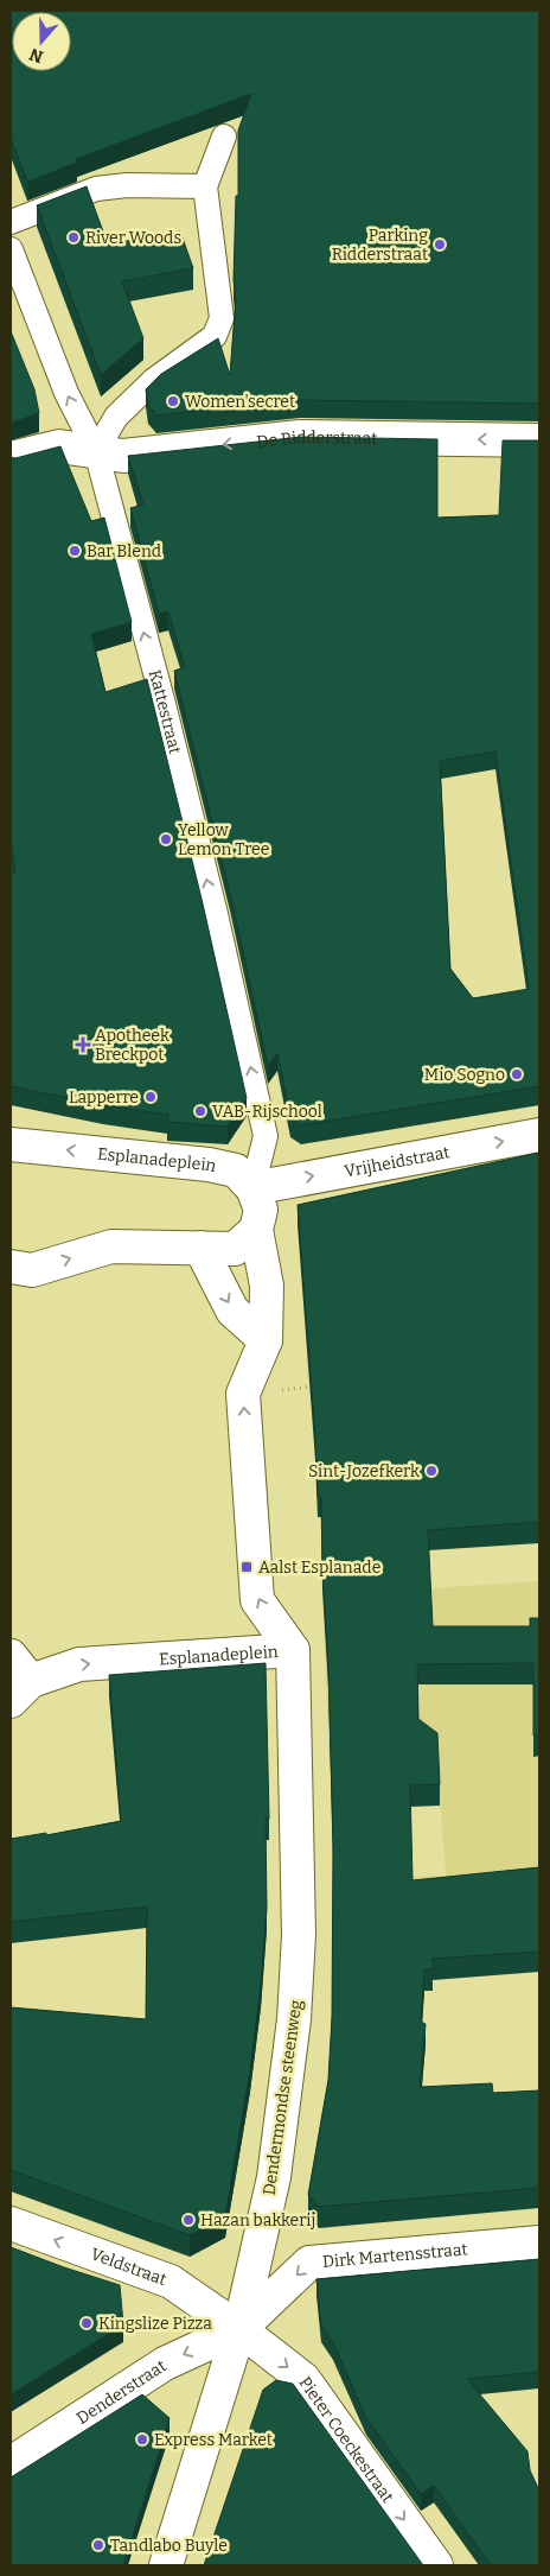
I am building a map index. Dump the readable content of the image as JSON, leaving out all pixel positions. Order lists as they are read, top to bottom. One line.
{"streets":{"street":["De Ridderstraat","Kattestraat","Esplanadeplein","Vrijheidstraat","Dendermondse steenweg","Dirk Martensstraat","Veldstraat","Denderstraat","Pieter Coeckestraat"]},"crossings":[["De Ridderstraat","Kattestraat"],["Kattestraat","Esplanadeplein"],["Kattestraat","Vrijheidstraat"],["Esplanadeplein","Vrijheidstraat"],["Esplanadeplein","Dendermondse steenweg"],["Dendermondse steenweg","Dirk Martensstraat"],["Dendermondse steenweg","Veldstraat"],["Dendermondse steenweg","Denderstraat"],["Dendermondse steenweg","Pieter Coeckestraat"],["Dirk Martensstraat","Veldstraat"],["Dirk Martensstraat","Denderstraat"],["Dirk Martensstraat","Pieter Coeckestraat"],["Veldstraat","Denderstraat"],["Veldstraat","Pieter Coeckestraat"],["Denderstraat","Pieter Coeckestraat"]],"one_way":["De Ridderstraat","Kattestraat","Vrijheidstraat","Dirk Martensstraat","Veldstraat","Denderstraat","Pieter Coeckestraat"],"places":{"other":["River Woods","Parking Ridderstraat","Women'secret","Bar Blend","Yellow Lemon Tree","Mio Sogno","Lapperre","VAB-Rijschool","Sint-Jozefkerk","Hazan bakkerij","Kingslize Pizza","Express Market","Tandlabo Buyle"],"health":["Apotheek Breckpot"],"transit":["Aalst Esplanade"]},"north":"bottom"}
